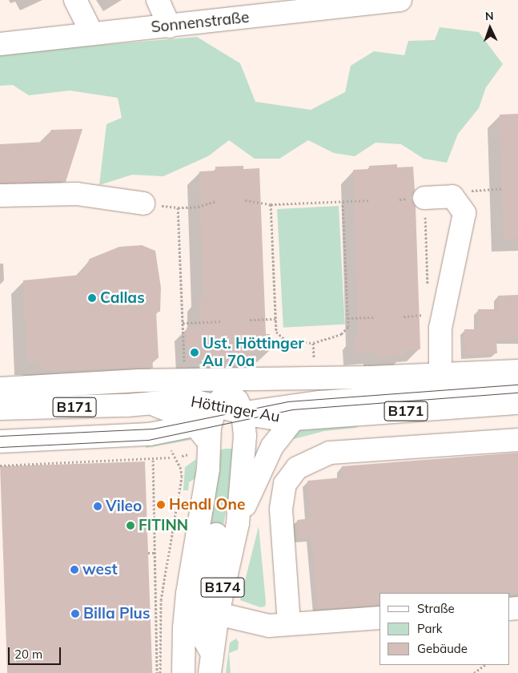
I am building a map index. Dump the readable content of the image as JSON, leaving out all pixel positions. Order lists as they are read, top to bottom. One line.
{"streets":{"main road":["Sonnenstraße","B171","Höttinger Au","B174"]},"crossings":[["B171","B174"],["Höttinger Au","B174"]],"places":["Callas","Ust. Höttinger Au 70a","Hendl One","Vileo","FITINN","west","Billa Plus"],"legend":["Straße","Park","Gebäude"],"scale_bar":"20 m","north":"top"}
